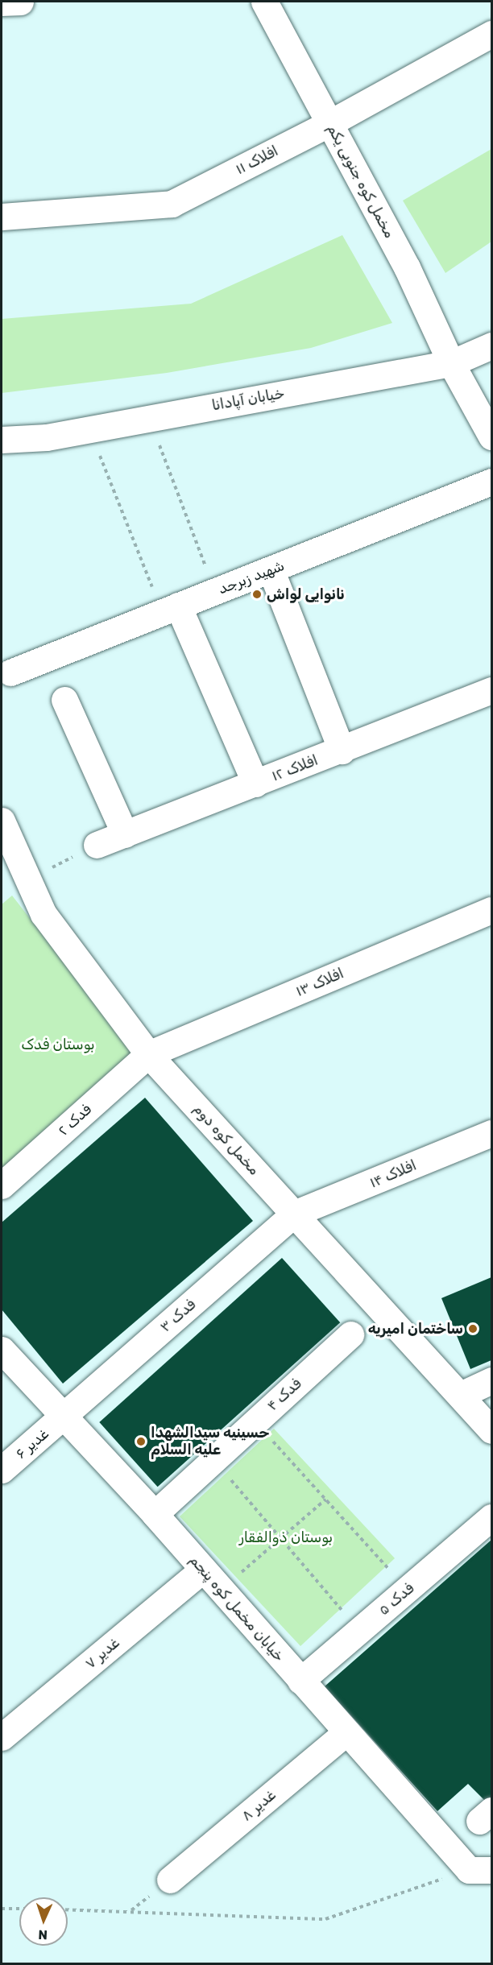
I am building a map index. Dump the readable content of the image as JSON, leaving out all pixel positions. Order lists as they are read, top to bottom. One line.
{"streets":{"street":["افلاک ۱۱","مخمل کوه جنوبی یکم","خیابان آپادانا","شهید زبرجد","افلاک ۱۲","افلاک ۱۳","فدک ۲","مخمل کوه دوم","افلاک ۱۴","فدک ۳","فدک ۴","غدیر ۶","فدک ۵","خیابان مخمل کوه پنجم","غدیر ۷","غدیر ۸"]},"crossings":[["افلاک ۱۱","مخمل کوه جنوبی یکم"],["مخمل کوه جنوبی یکم","خیابان آپادانا"],["افلاک ۱۳","فدک ۲"],["افلاک ۱۳","مخمل کوه دوم"],["فدک ۲","مخمل کوه دوم"],["مخمل کوه دوم","افلاک ۱۴"],["مخمل کوه دوم","فدک ۳"],["افلاک ۱۴","فدک ۳"],["فدک ۳","غدیر ۶"],["فدک ۳","خیابان مخمل کوه پنجم"],["فدک ۴","خیابان مخمل کوه پنجم"],["غدیر ۶","خیابان مخمل کوه پنجم"],["فدک ۵","خیابان مخمل کوه پنجم"],["خیابان مخمل کوه پنجم","غدیر ۷"],["خیابان مخمل کوه پنجم","غدیر ۸"]],"parks":["بوستان فدک","بوستان ذوالفقار"],"places":["نانوایی لواش","ساختمان امیریه","حسینیه سیدالشهدا علیه السلام"],"north":"bottom"}
